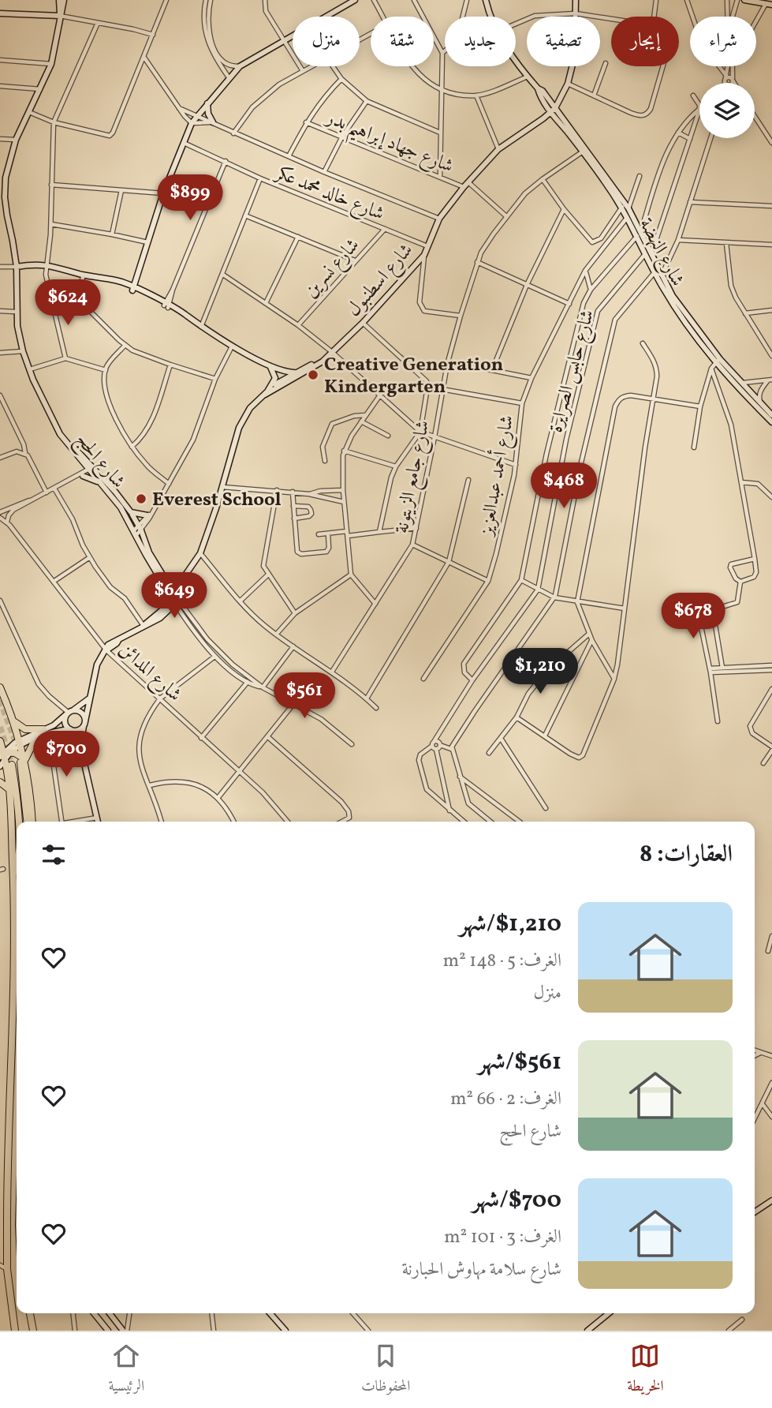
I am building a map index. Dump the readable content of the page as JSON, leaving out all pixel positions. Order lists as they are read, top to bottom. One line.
{"streets":{"street":["شارع جهاد إبراهيم بدر","شارع خالد محمد عكر","شارع النهضة","شارع نسرين","شارع اسطنبول","شارع حابس الصرايرة","شارع الحج","شارع أحمد عبدالعزيز","شارع جامع الزيتونة","شارع المدائن"]},"crossings":[["شارع جهاد إبراهيم بدر","شارع اسطنبول"],["شارع خالد محمد عكر","شارع نسرين"],["شارع خالد محمد عكر","شارع اسطنبول"],["شارع النهضة","شارع اسطنبول"],["شارع النهضة","شارع حابس الصرايرة"],["شارع النهضة","شارع أحمد عبدالعزيز"],["شارع النهضة","شارع جامع الزيتونة"],["شارع اسطنبول","شارع الحج"],["شارع اسطنبول","شارع المدائن"]],"places":["Creative Generation Kindergarten","Everest School"],"page":{"chip":["شراء","إيجار","تصفية","جديد","شقة","منزل"],"price":["$899","$624","$468","$649","$678","$1,210","$561","$700"],"heading":"العقارات: 8","list":[{"name":"$1,210/شهر","note":"الغرف: 5 · 148 m² · منزل"},{"name":"$561/شهر","note":"الغرف: 2 · 66 m² · شارع الحج"},{"name":"$700/شهر","note":"الغرف: 3 · 101 m² · شارع سلامة مهاوش الحبارنة"}],"tabs":["الخريطة","المحفوظات","الرئيسية"]}}
